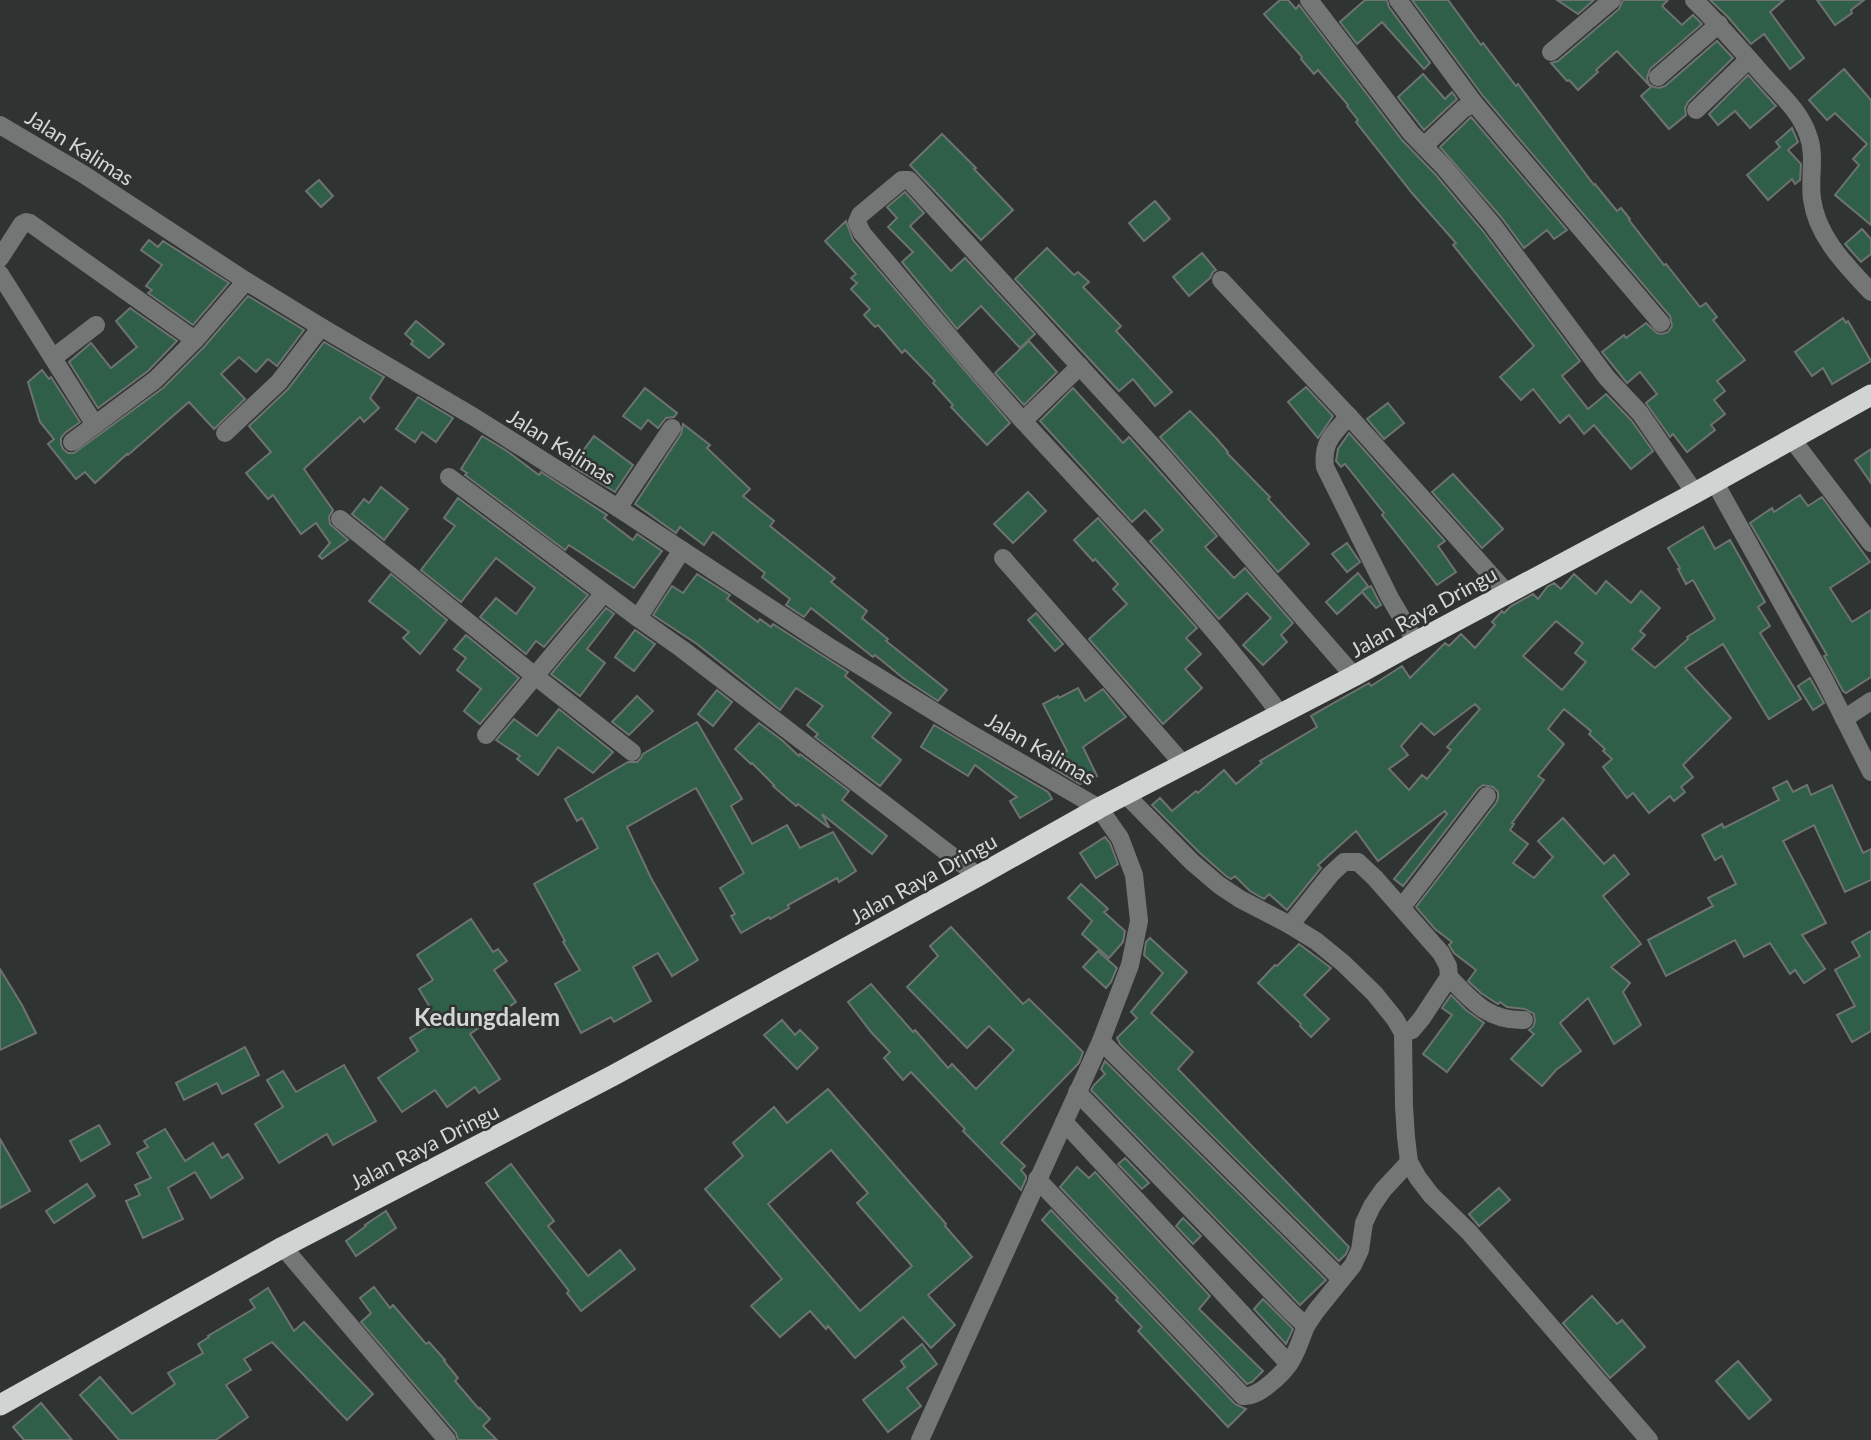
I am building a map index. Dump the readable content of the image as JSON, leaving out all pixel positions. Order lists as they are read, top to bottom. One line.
{"streets":{"highway":["Jalan Raya Dringu"],"street":["Jalan Kalimas"]},"crossings":[["Jalan Kalimas","Jalan Raya Dringu"]],"districts":["Kedungdalem"]}
